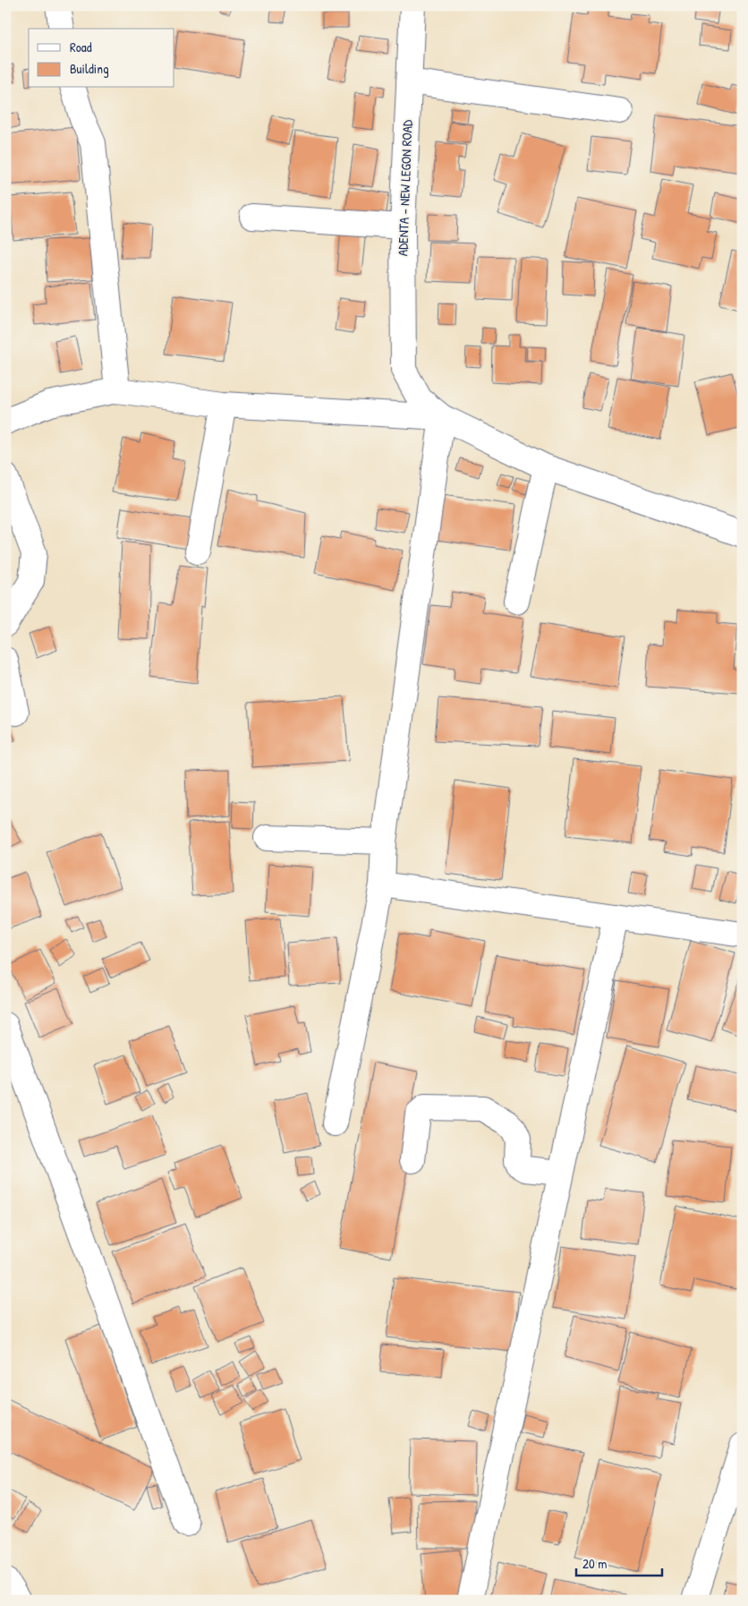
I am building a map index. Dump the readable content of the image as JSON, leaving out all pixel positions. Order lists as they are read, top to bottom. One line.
{"streets":{"street":["ADENTA - NEW LEGON ROAD"]},"legend":["Road","Building"],"scale_bar":"20 m"}
